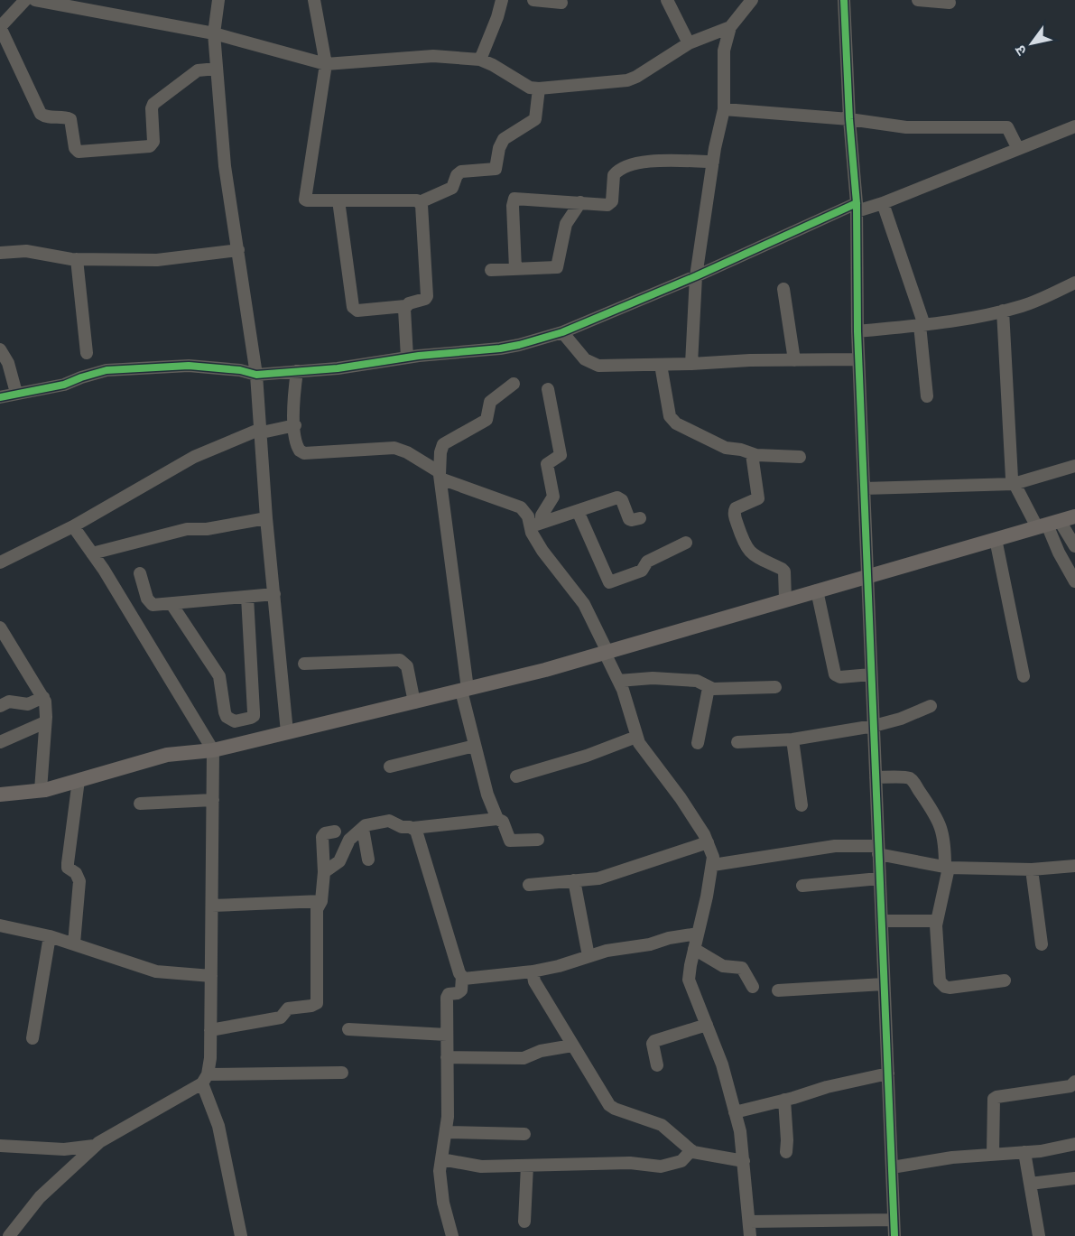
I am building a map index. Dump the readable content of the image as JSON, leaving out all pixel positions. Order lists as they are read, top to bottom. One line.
{"north":"bottom left"}
